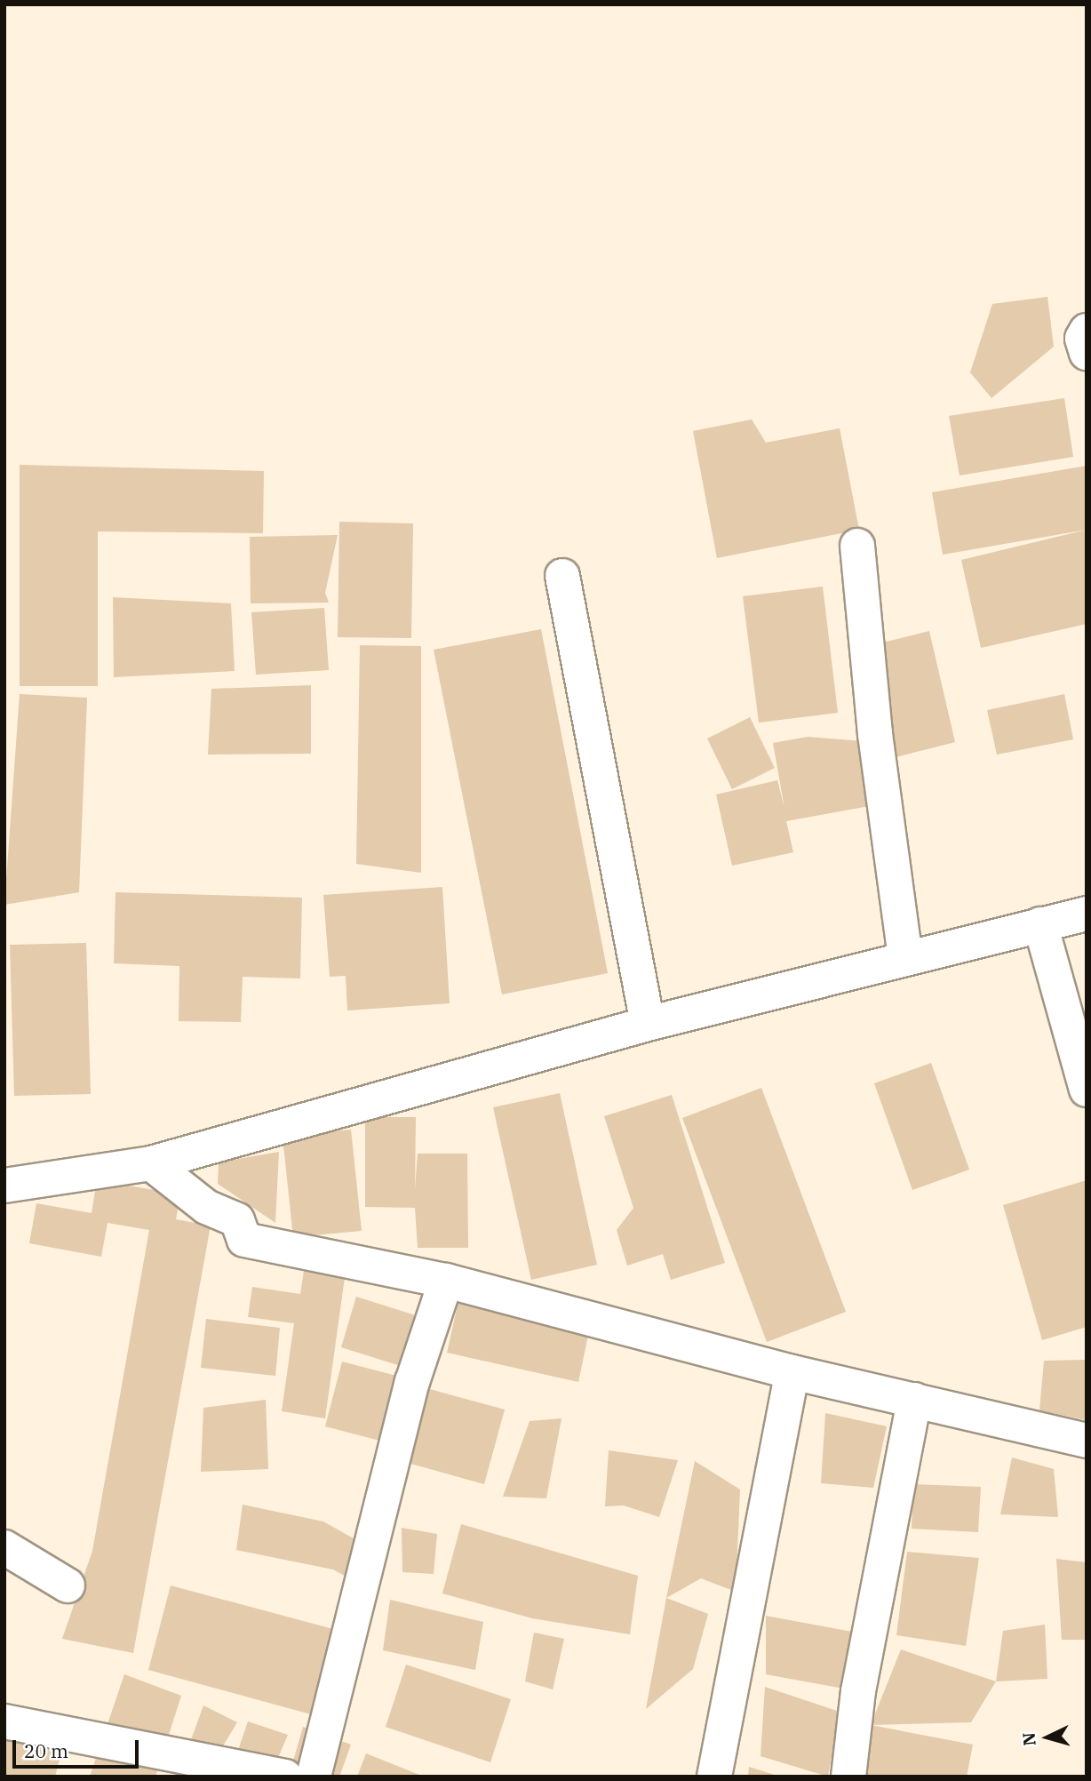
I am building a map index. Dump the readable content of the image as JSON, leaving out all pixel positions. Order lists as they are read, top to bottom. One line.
{"scale_bar":"20 m","north":"left"}
